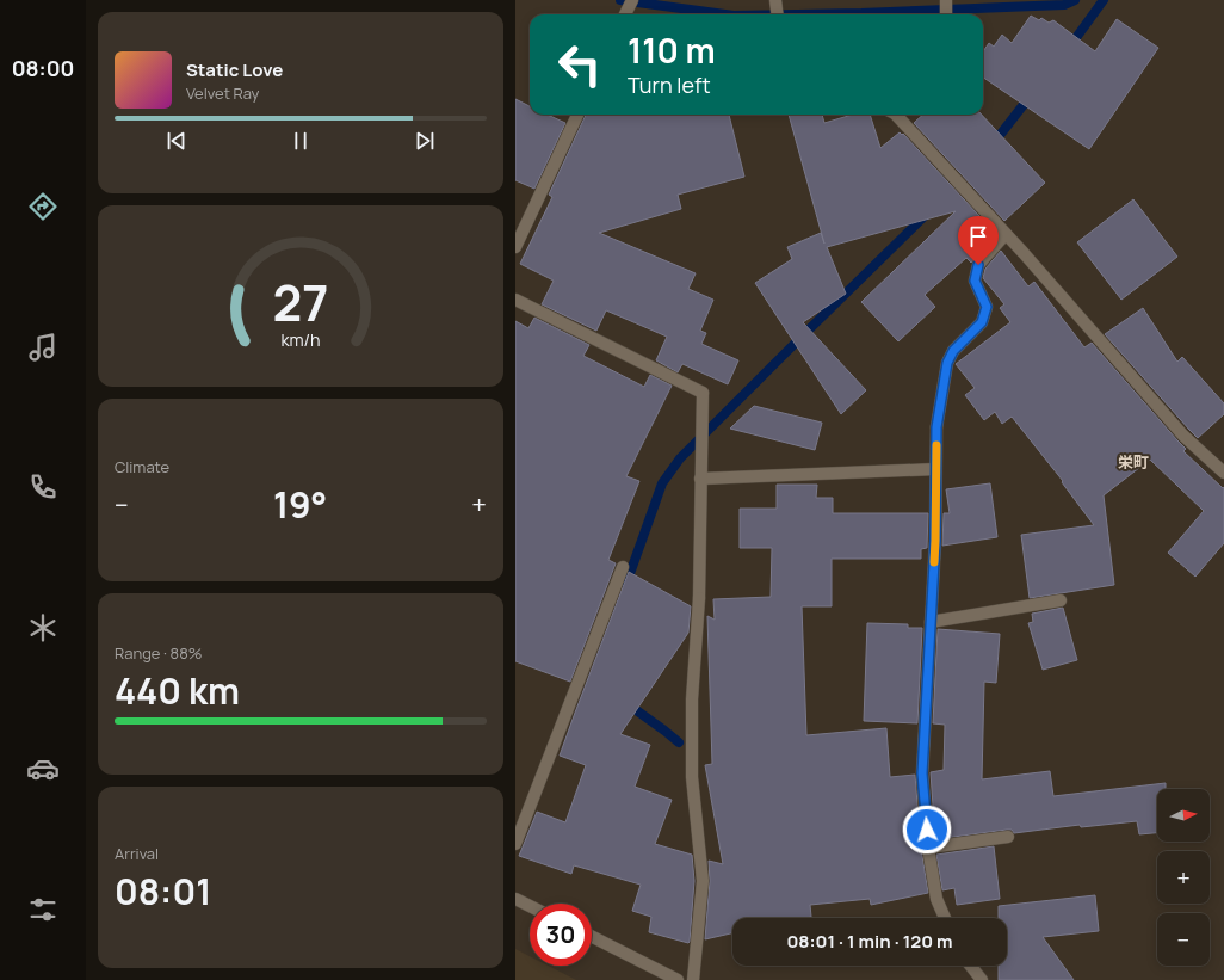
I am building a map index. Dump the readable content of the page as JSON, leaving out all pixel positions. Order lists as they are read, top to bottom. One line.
{"districts":["栄町"],"north":"right","page":{"tabs":"08:00","turn":["110 m","Turn left"],"song":["Static Love","Velvet Ray"],"tile":["Climate",["Range · 88%","440 km"],["Arrival","08:01"]],"heat":["−","19°","+"],"map_buttons":["+","−"],"limit":"30","trip":"08:01 · 1 min · 120 m","gauge":["27","km/h"]}}
